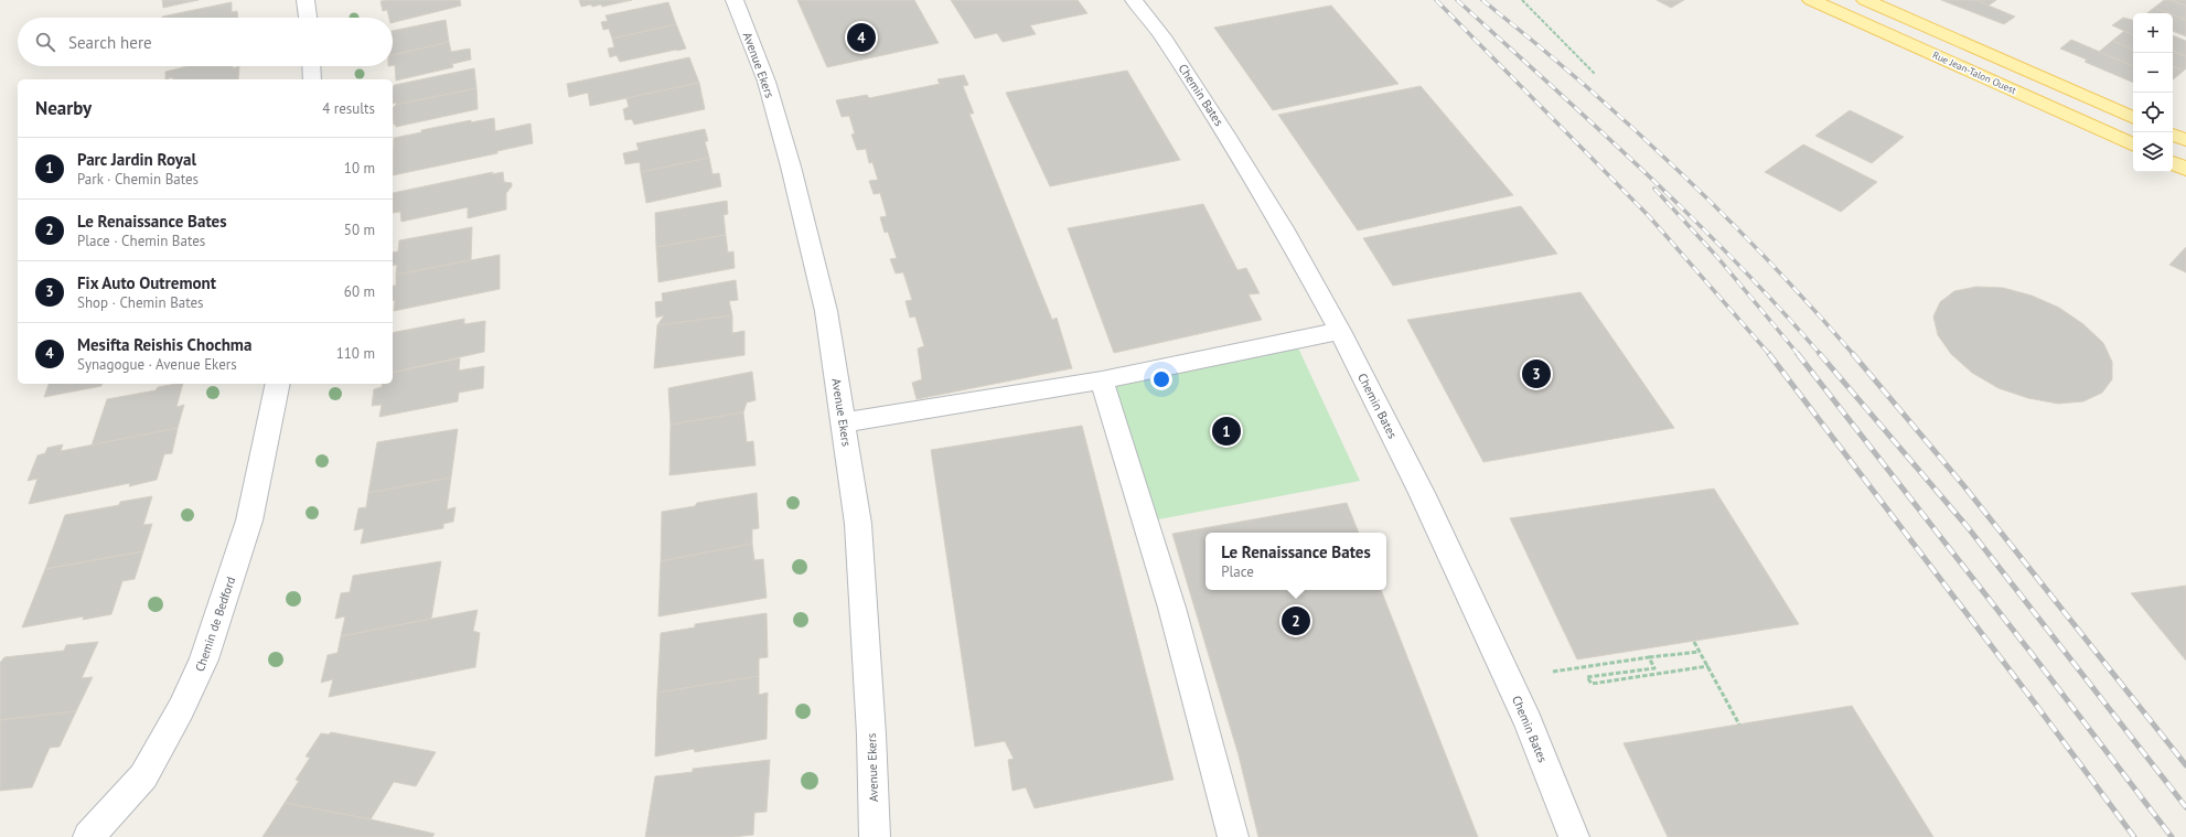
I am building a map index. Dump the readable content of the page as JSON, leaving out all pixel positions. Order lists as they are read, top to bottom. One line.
{"streets":{"main road":["Rue Jean-Talon Ouest"],"street":["Avenue Ekers","Chemin Bates","Chemin de Bedford"]},"page":{"map_buttons":["+","−"],"search":"Search here","pins":["4","3","1","2"],"heading":["Nearby","4 results"],"list":[{"mark":"1","name":"Parc Jardin Royal","note":"Park · Chemin Bates","value":"10 m"},{"mark":"2","name":"Le Renaissance Bates","note":"Place · Chemin Bates","value":"50 m"},{"mark":"3","name":"Fix Auto Outremont","note":"Shop · Chemin Bates","value":"60 m"},{"mark":"4","name":"Mesifta Reishis Chochma","note":"Synagogue · Avenue Ekers","value":"110 m"}],"popup":["Le Renaissance Bates","Place"]}}
